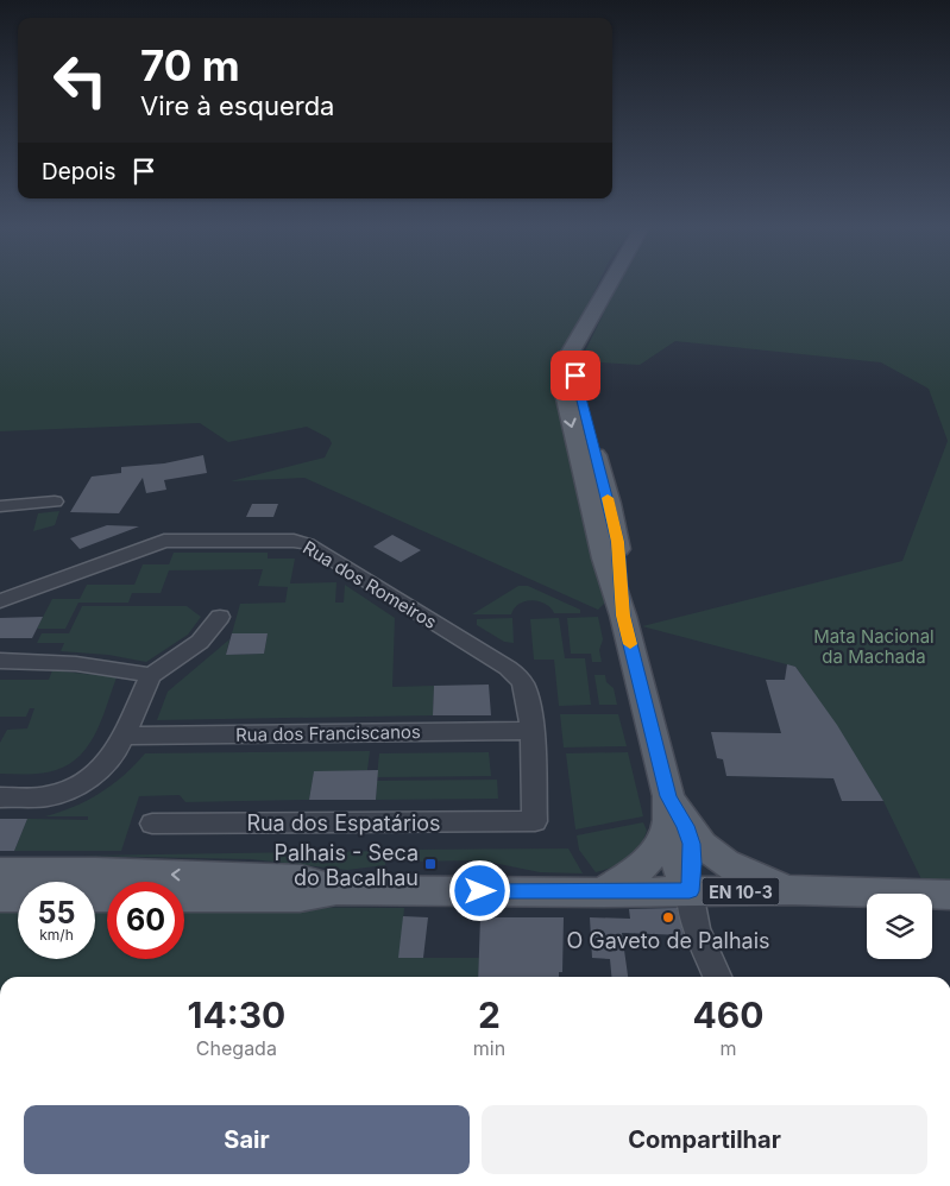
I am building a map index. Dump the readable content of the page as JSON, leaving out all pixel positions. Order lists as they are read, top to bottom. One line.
{"streets":{"main road":["EN 10-3"],"street":["Rua dos Romeiros","Rua dos Franciscanos","Rua dos Espatários"]},"crossings":[["Rua dos Romeiros","Rua dos Franciscanos"],["Rua dos Romeiros","Rua dos Espatários"]],"parks":["Mata Nacional da Machada"],"places":{"transit":["Palhais - Seca do Bacalhau"],"other":["O Gaveto de Palhais"]},"page":{"turn":["70 m","Vire à esquerda"],"then":"Depois","speed":"55 km/h","limit":"60","eta":["14:30","Chegada","2","min","460","m"],"buttons":["Sair","Compartilhar"]}}
